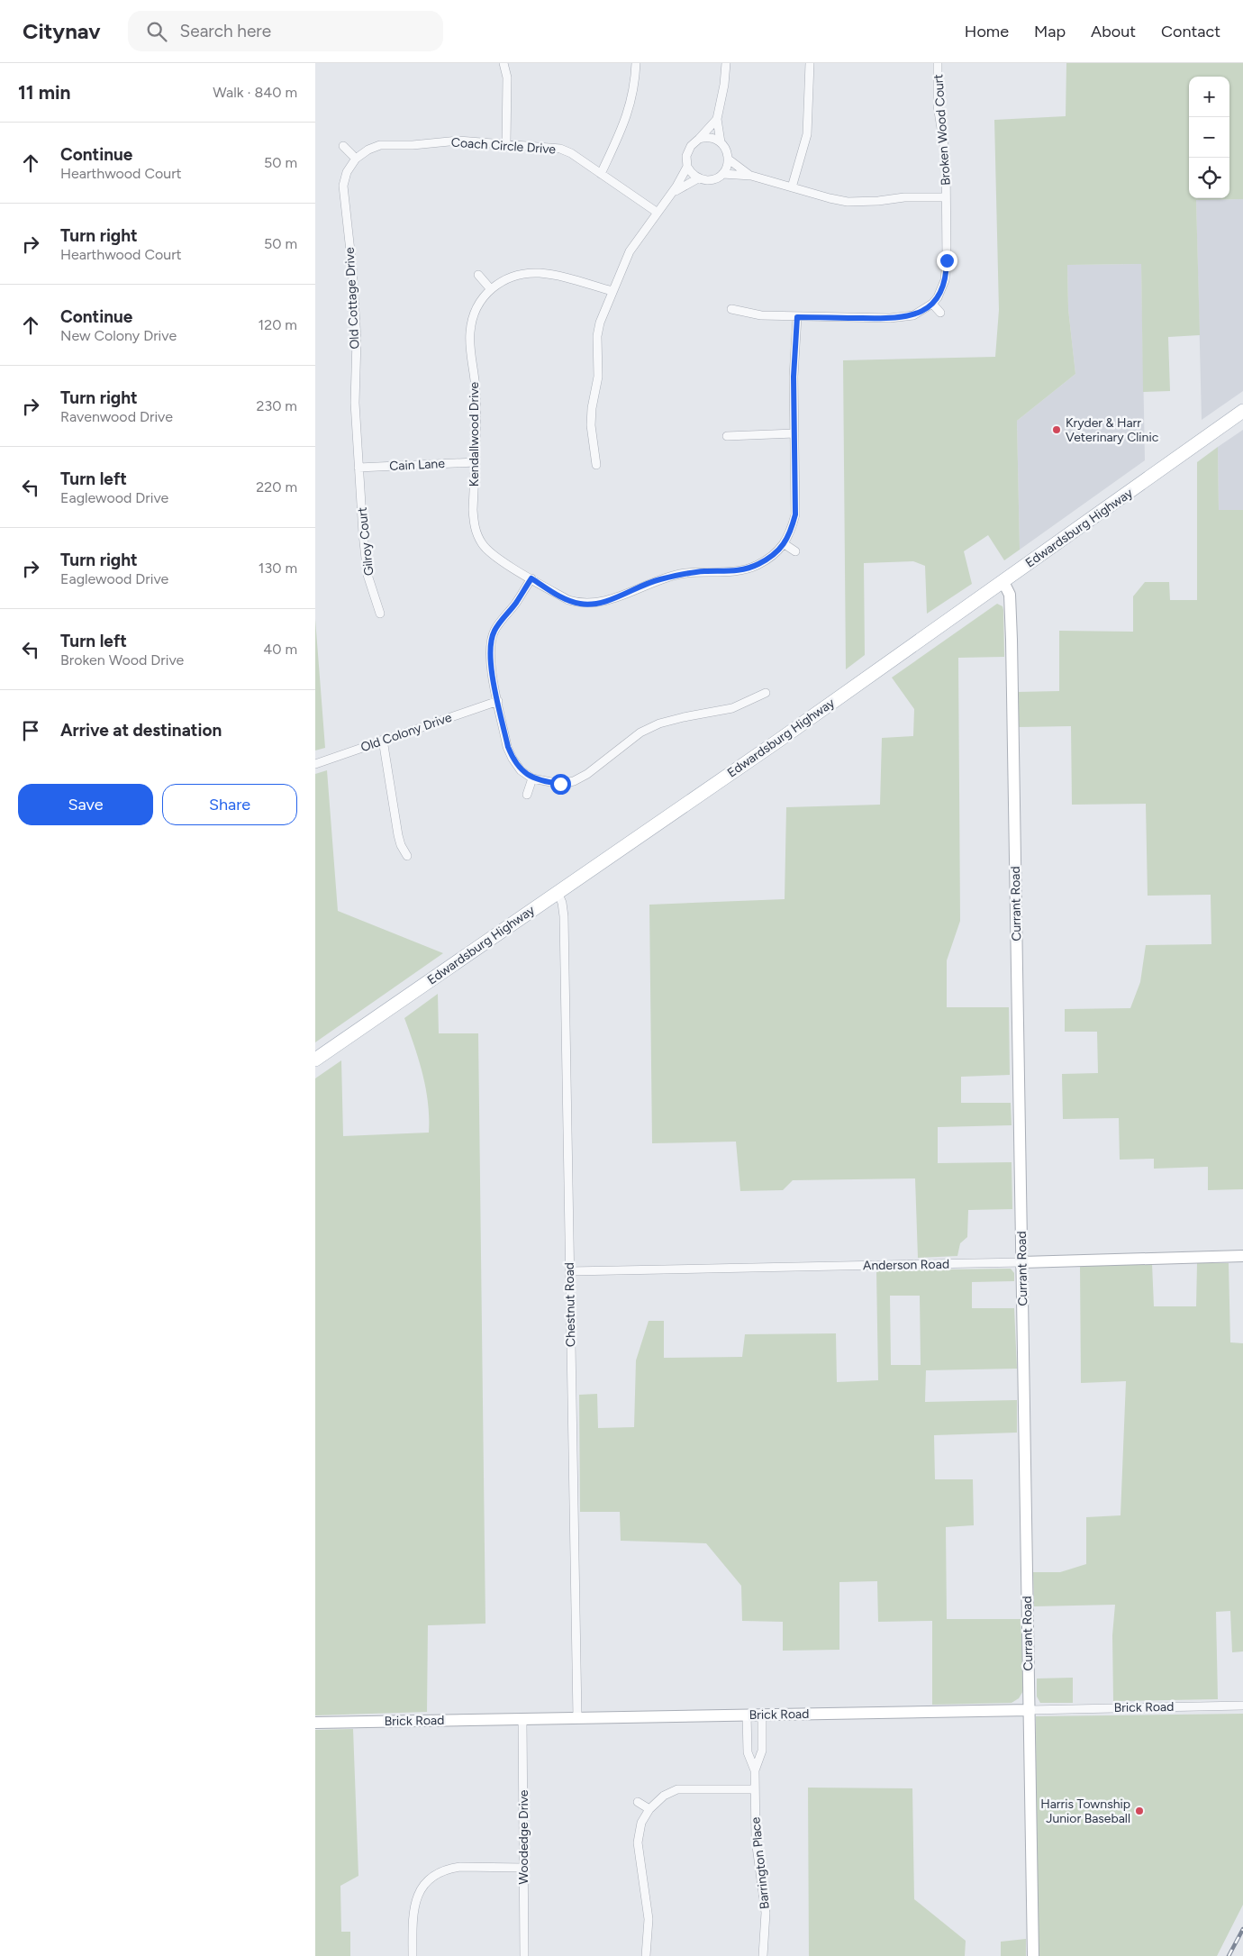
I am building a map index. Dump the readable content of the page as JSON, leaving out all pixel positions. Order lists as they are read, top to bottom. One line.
{"streets":{"main road":["Edwardsburg Highway"],"street":["Broken Wood Court","Coach Circle Drive","Old Cottage Drive","Kendallwood Drive","Cain Lane","Gilroy Court","Old Colony Drive","Currant Road","Anderson Road","Chestnut Road","Brick Road","Woodedge Drive","Barrington Place"]},"crossings":[["Coach Circle Drive","Old Cottage Drive"],["Old Cottage Drive","Cain Lane"],["Old Cottage Drive","Gilroy Court"],["Kendallwood Drive","Cain Lane"],["Cain Lane","Gilroy Court"],["Edwardsburg Highway","Currant Road"],["Edwardsburg Highway","Chestnut Road"],["Currant Road","Anderson Road"],["Currant Road","Brick Road"],["Anderson Road","Chestnut Road"],["Chestnut Road","Brick Road"],["Brick Road","Woodedge Drive"],["Brick Road","Barrington Place"]],"places":["Kryder & Harr Veterinary Clinic","Harris Township Junior Baseball"],"page":{"header":"Citynav","search":"Search here","nav":["Home","Map","About","Contact"],"heading":["11 min","Walk · 840 m"],"map_buttons":["+","−"],"list":[["Continue","Hearthwood Court","50 m"],["Turn right","Hearthwood Court","50 m"],["Continue","New Colony Drive","120 m"],["Turn right","Ravenwood Drive","230 m"],["Turn left","Eaglewood Drive","220 m"],["Turn right","Eaglewood Drive","130 m"],["Turn left","Broken Wood Drive","40 m"],"Arrive at destination"],"buttons":["Save","Share"]}}
